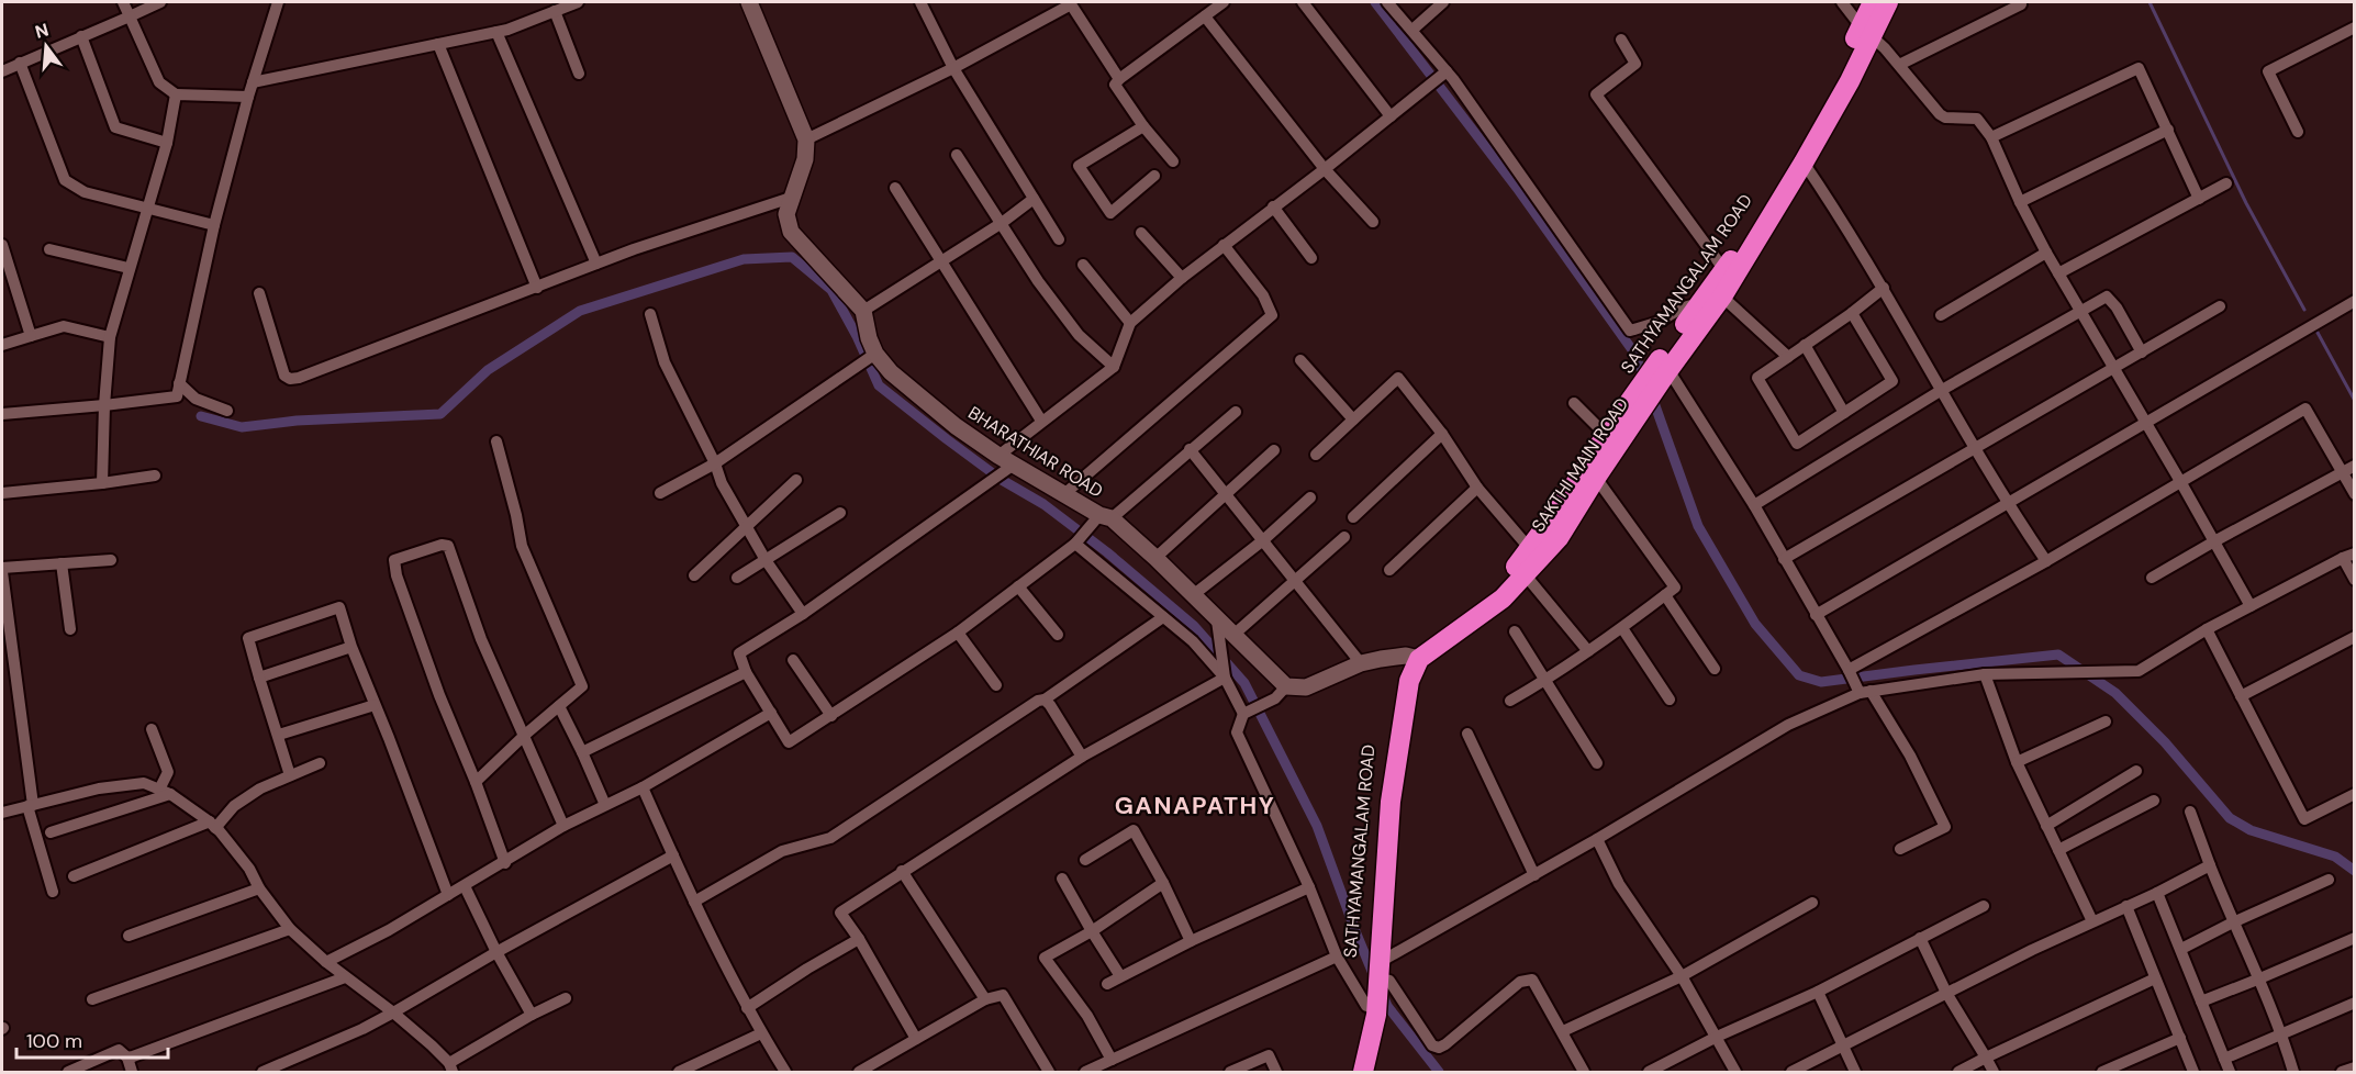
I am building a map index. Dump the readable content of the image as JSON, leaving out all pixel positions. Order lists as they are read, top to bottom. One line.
{"streets":{"highway":["SATHYAMANGALAM ROAD","SAKTHI MAIN ROAD"],"main road":["BHARATHIAR ROAD"]},"crossings":[["SATHYAMANGALAM ROAD","SAKTHI MAIN ROAD"]],"districts":["GANAPATHY"],"scale_bar":"100 m","north":"top"}
